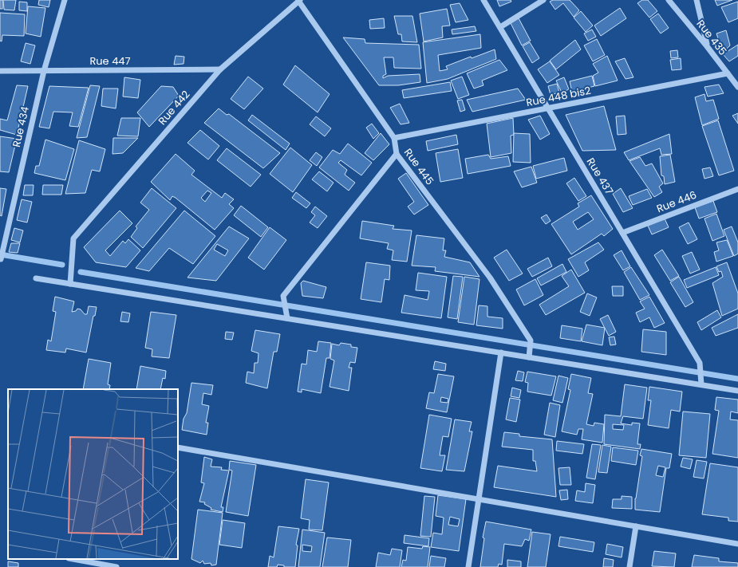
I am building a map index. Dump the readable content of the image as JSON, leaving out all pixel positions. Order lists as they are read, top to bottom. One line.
{"streets":{"street":["Rue 435","Rue 447","Rue 448 bis2","Rue 442","Rue 434","Rue 445","Rue 437","Rue 446"]},"crossings":[["Rue 435","Rue 448 bis2"],["Rue 447","Rue 442"],["Rue 447","Rue 434"],["Rue 448 bis2","Rue 445"],["Rue 448 bis2","Rue 437"],["Rue 442","Rue 445"],["Rue 437","Rue 446"]]}
